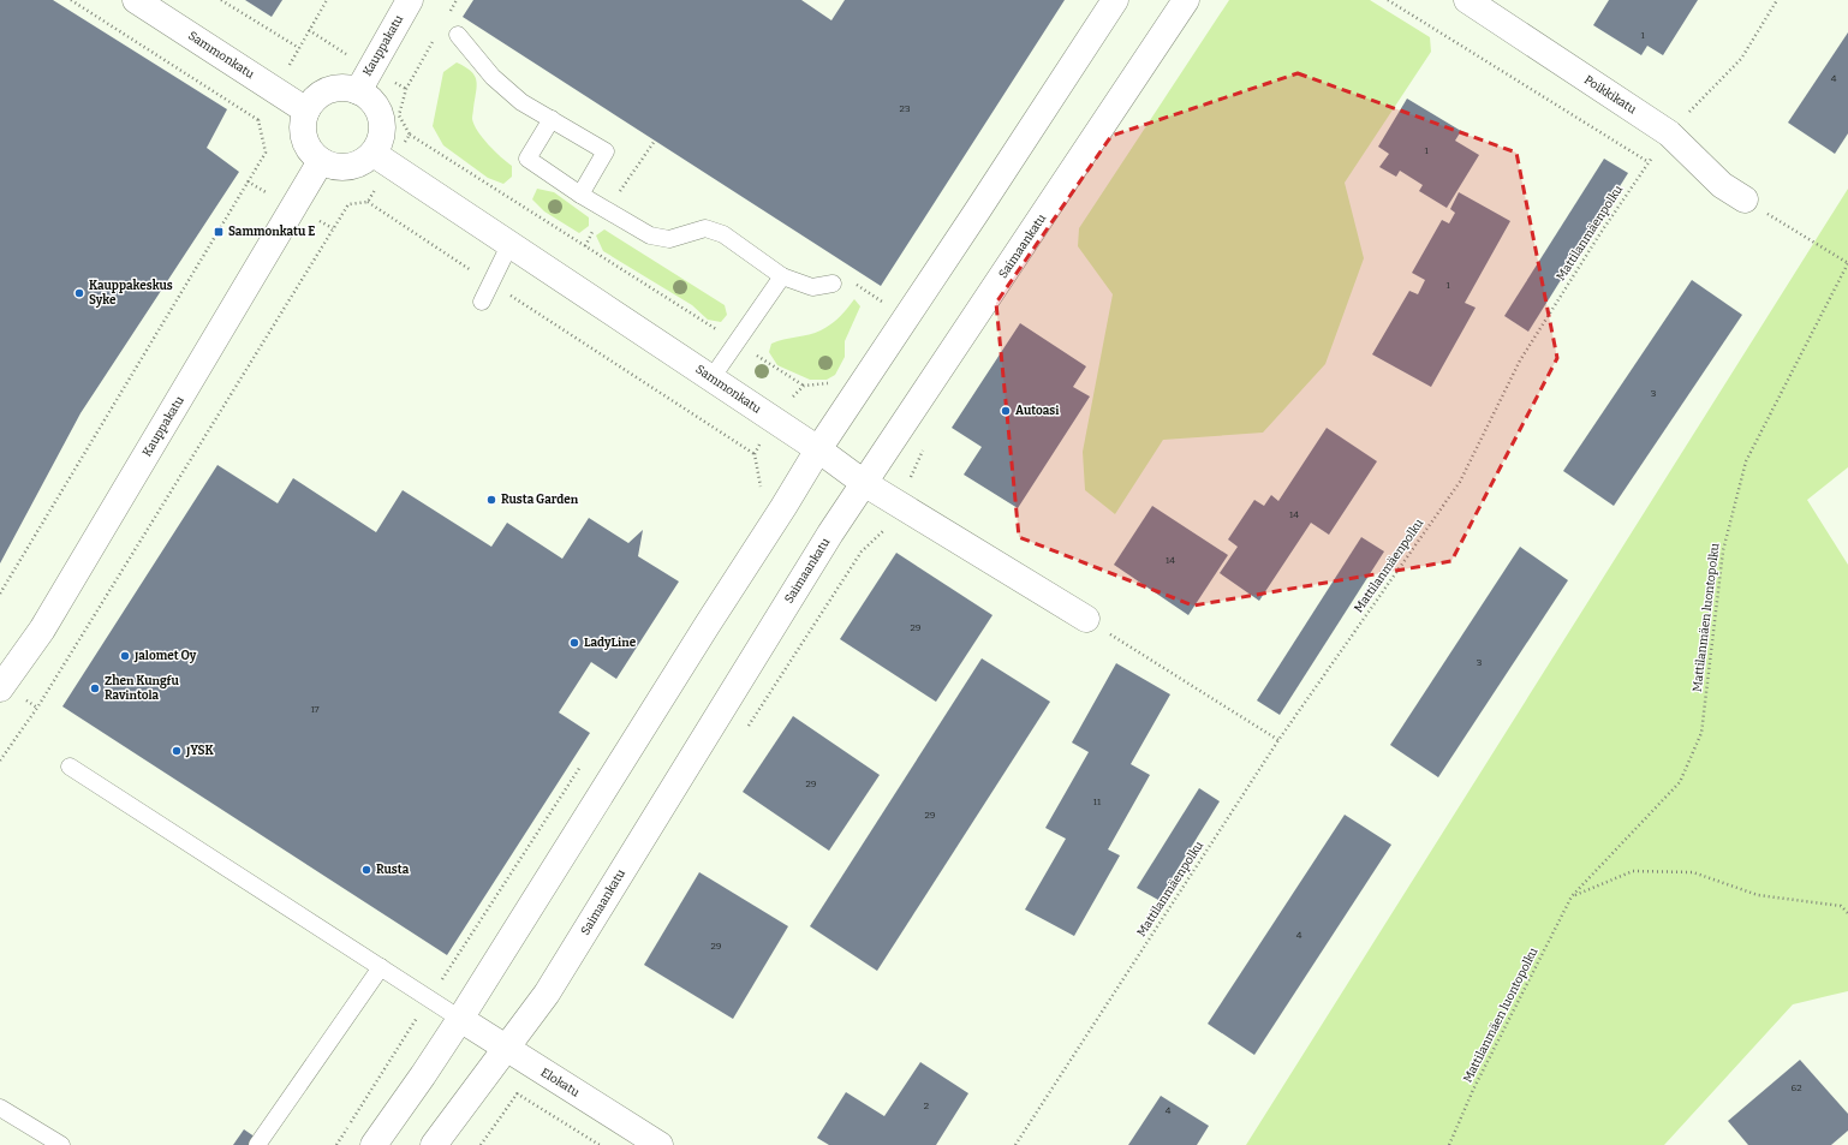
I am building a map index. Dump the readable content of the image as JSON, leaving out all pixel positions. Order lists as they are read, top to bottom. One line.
{"streets":{"main road":["Kauppakatu","Sammonkatu","Poikkikatu","Saimaankatu","Elokatu"],"path":["Mattilanmäenpolku","Mattilanmäen luontopolku"]},"crossings":[["Kauppakatu","Sammonkatu"],["Sammonkatu","Saimaankatu"],["Poikkikatu","Mattilanmäenpolku"],["Saimaankatu","Elokatu"]],"places":{"transit":["Sammonkatu E"],"other":["Kauppakeskus Syke","Autoasi","Rusta Garden","LadyLine","Jalomet Oy","Zhen Kungfu Ravintola","JYSK","Rusta"]},"house_numbers":["1","4","23","1","1","3","14","14","29","3","17","29","11","29","4","29","62","2","4"]}
